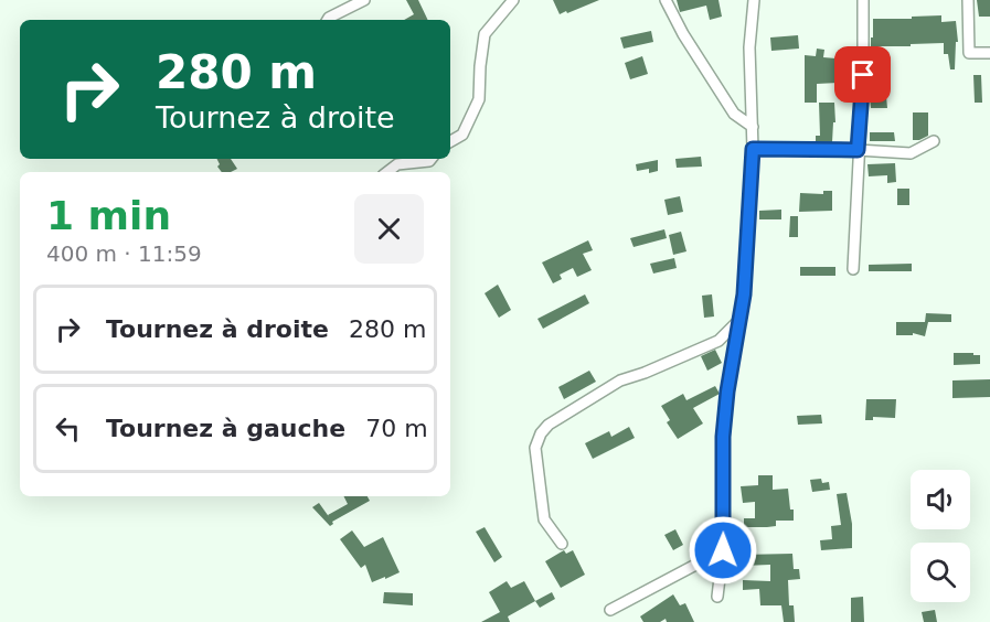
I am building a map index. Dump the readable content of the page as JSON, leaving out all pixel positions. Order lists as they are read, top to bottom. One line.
{"page":{"turn":["280 m","Tournez à droite"],"heading":["1 min","400 m · 11:59"],"list":[{"name":"Tournez à droite","value":"280 m"},{"name":"Tournez à gauche","value":"70 m"}]}}
